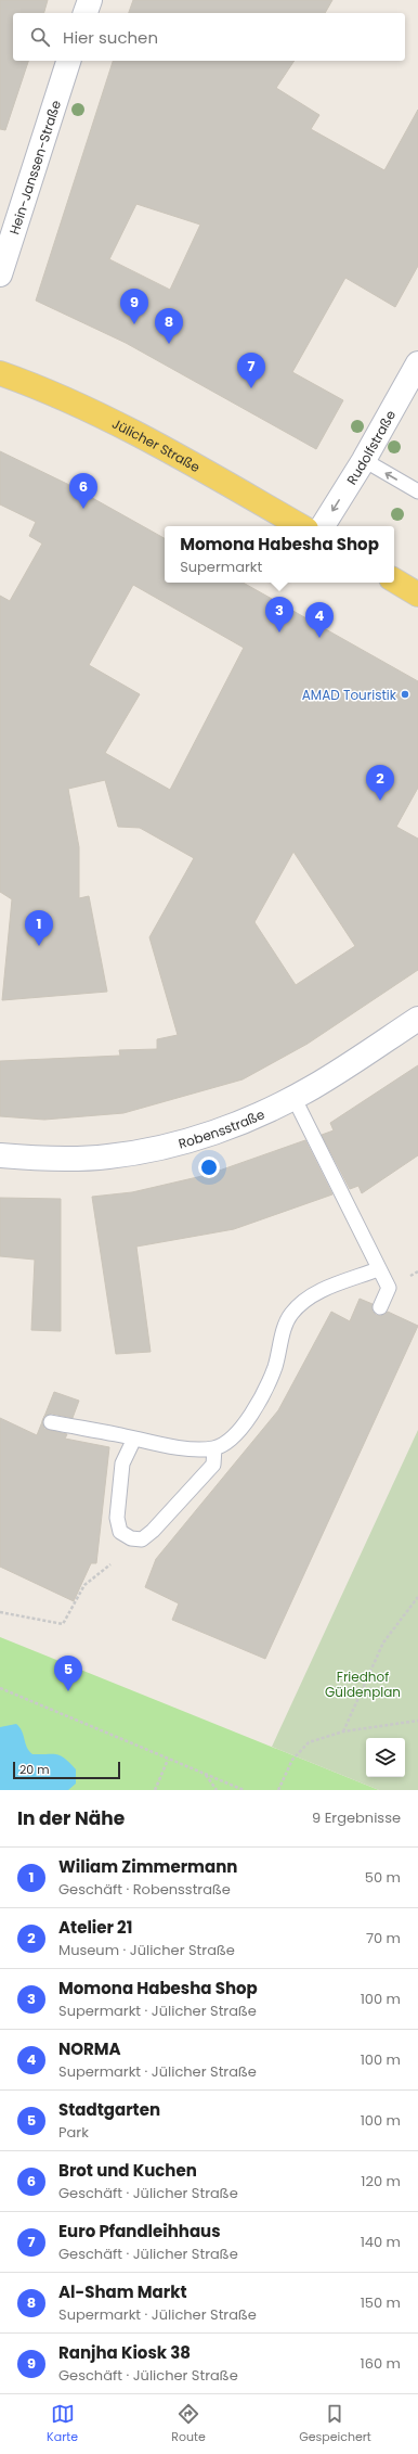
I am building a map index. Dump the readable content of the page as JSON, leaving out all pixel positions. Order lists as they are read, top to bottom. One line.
{"streets":{"main road":["Jülicher Straße"],"street":["Hein-Janssen-Straße","Rudolfstraße","Robensstraße"]},"one_way":["Rudolfstraße"],"parks":["Friedhof Güldenplan"],"places":["AMAD Touristik"],"scale_bar":"20 m","page":{"search":"Hier suchen","pins":["9","8","7","6","3","4","2","1","5"],"popup":["Momona Habesha Shop","Supermarkt"],"scale":"20 m","heading":["In der Nähe","9 Ergebnisse"],"list":[{"mark":"1","name":"Wiliam Zimmermann","note":"Geschäft · Robensstraße","value":"50 m"},{"mark":"2","name":"Atelier 21","note":"Museum · Jülicher Straße","value":"70 m"},{"mark":"3","name":"Momona Habesha Shop","note":"Supermarkt · Jülicher Straße","value":"100 m"},{"mark":"4","name":"NORMA","note":"Supermarkt · Jülicher Straße","value":"100 m"},{"mark":"5","name":"Stadtgarten","note":"Park","value":"100 m"},{"mark":"6","name":"Brot und Kuchen","note":"Geschäft · Jülicher Straße","value":"120 m"},{"mark":"7","name":"Euro Pfandleihhaus","note":"Geschäft · Jülicher Straße","value":"140 m"},{"mark":"8","name":"Al-Sham Markt","note":"Supermarkt · Jülicher Straße","value":"150 m"},{"mark":"9","name":"Ranjha Kiosk 38","note":"Geschäft · Jülicher Straße","value":"160 m"}],"nav":["Karte","Route","Gespeichert"]}}
